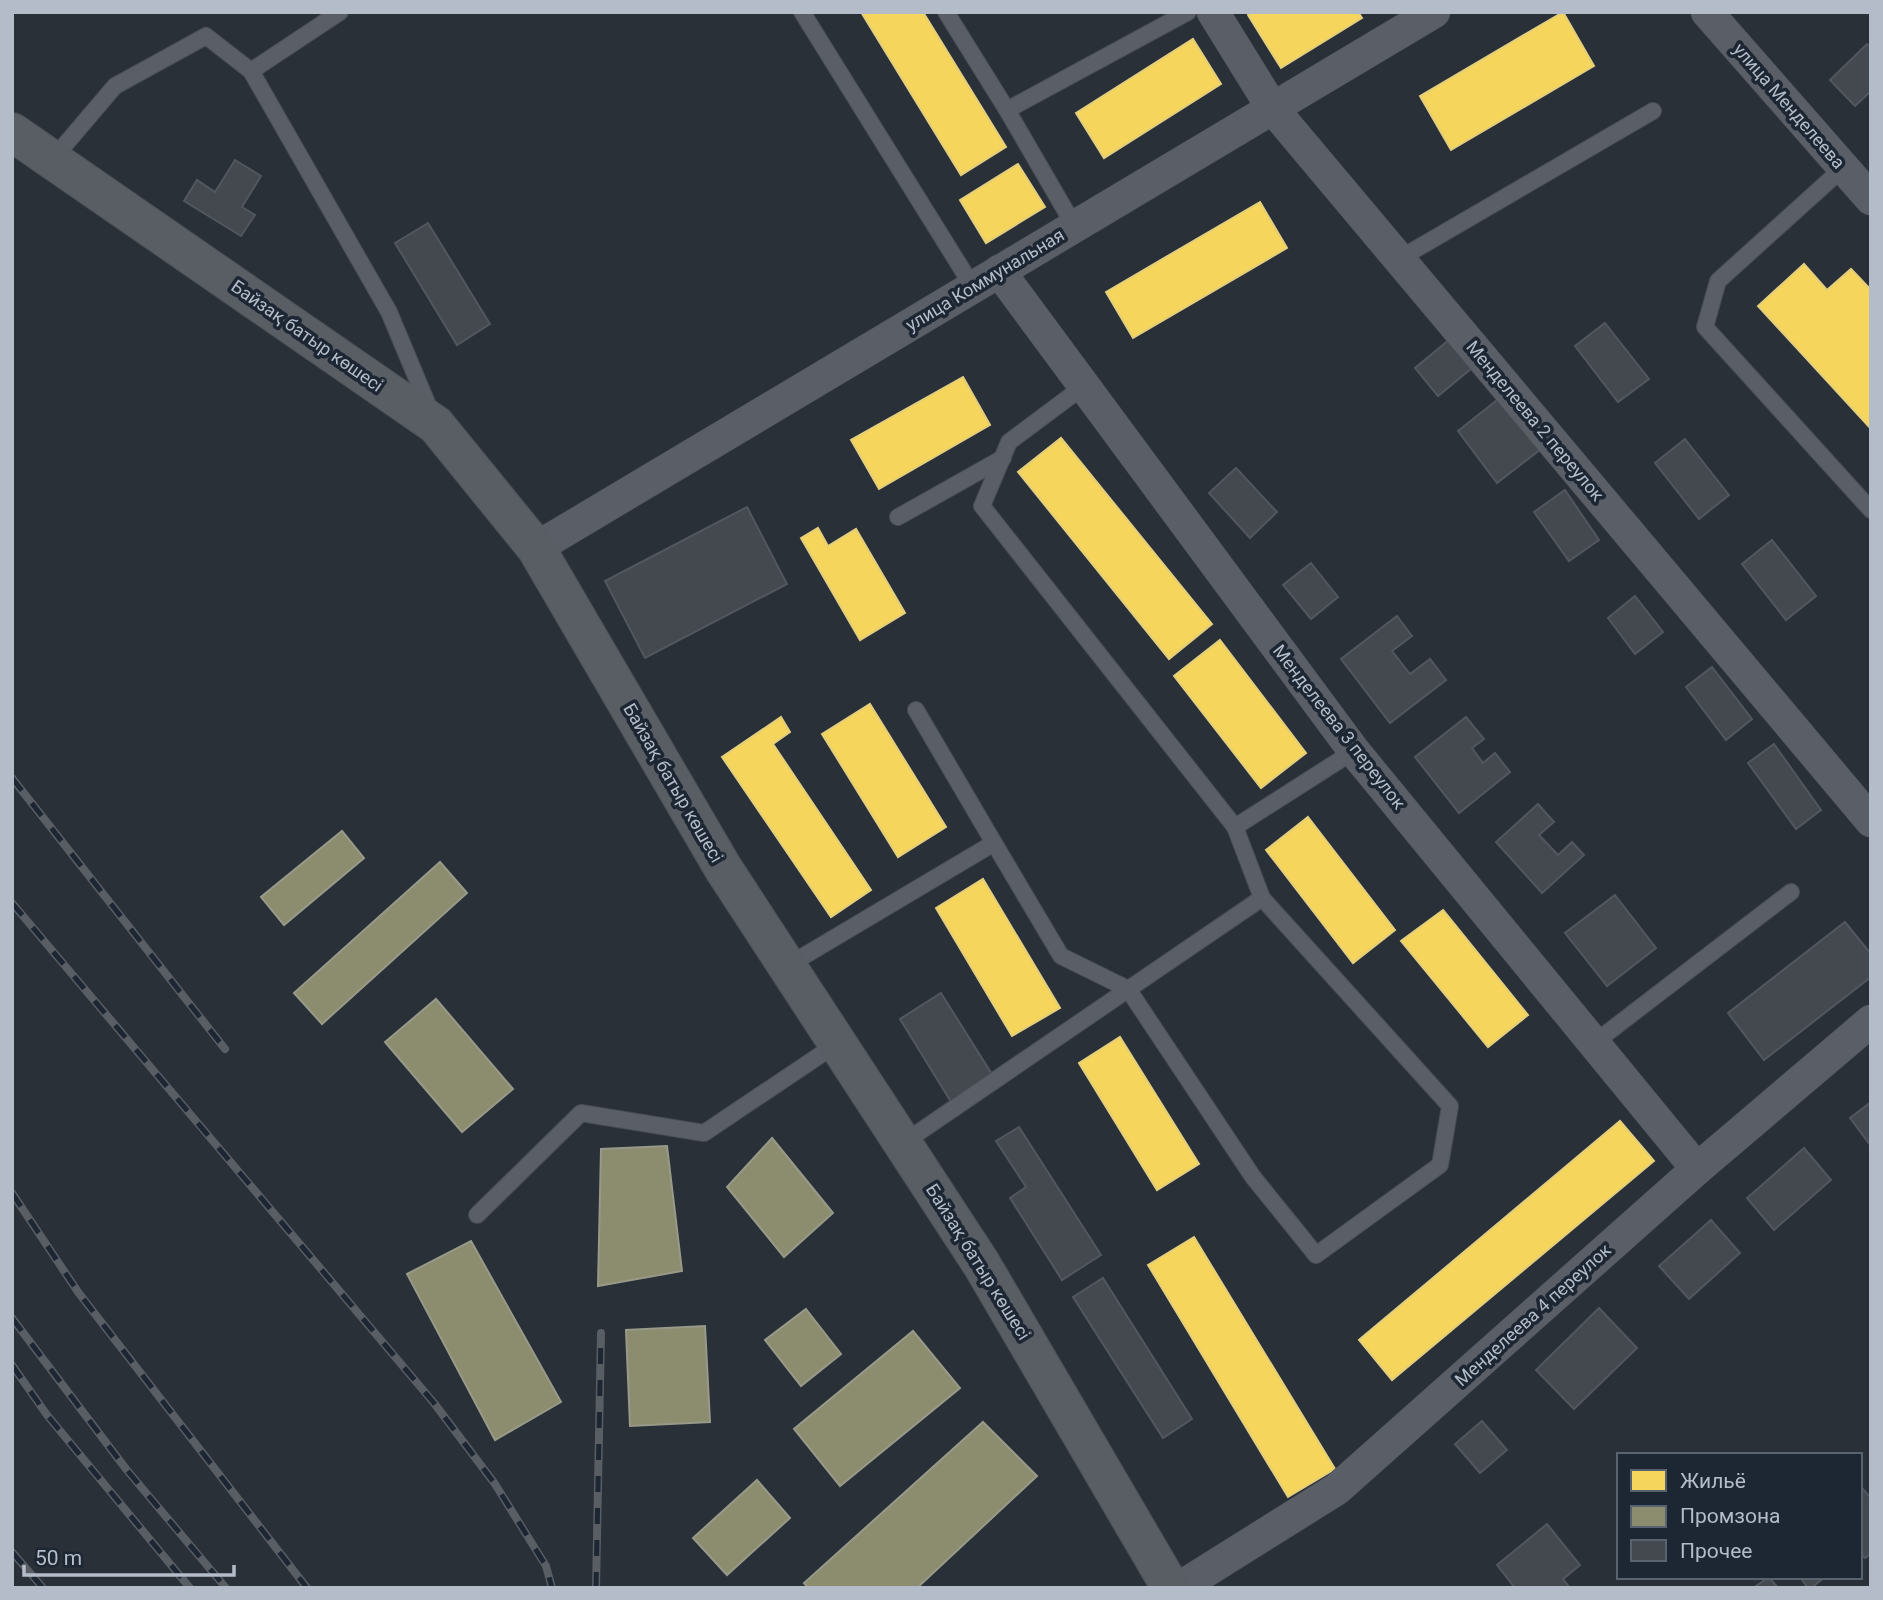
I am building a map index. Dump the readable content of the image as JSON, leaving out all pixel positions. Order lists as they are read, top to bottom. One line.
{"streets":{"main road":["Байзақ батыр көшесі"],"street":["улица Менделеева","улица Коммунальная","Менделеева 2 переулок","Менделеева 3 переулок","Менделеева 4 переулок"]},"crossings":[["улица Коммунальная","Байзақ батыр көшесі"],["улица Коммунальная","Менделеева 2 переулок"],["улица Коммунальная","Менделеева 3 переулок"],["Менделеева 3 переулок","Менделеева 4 переулок"]],"legend":["Жильё","Промзона","Прочее"],"scale_bar":"50 m"}
